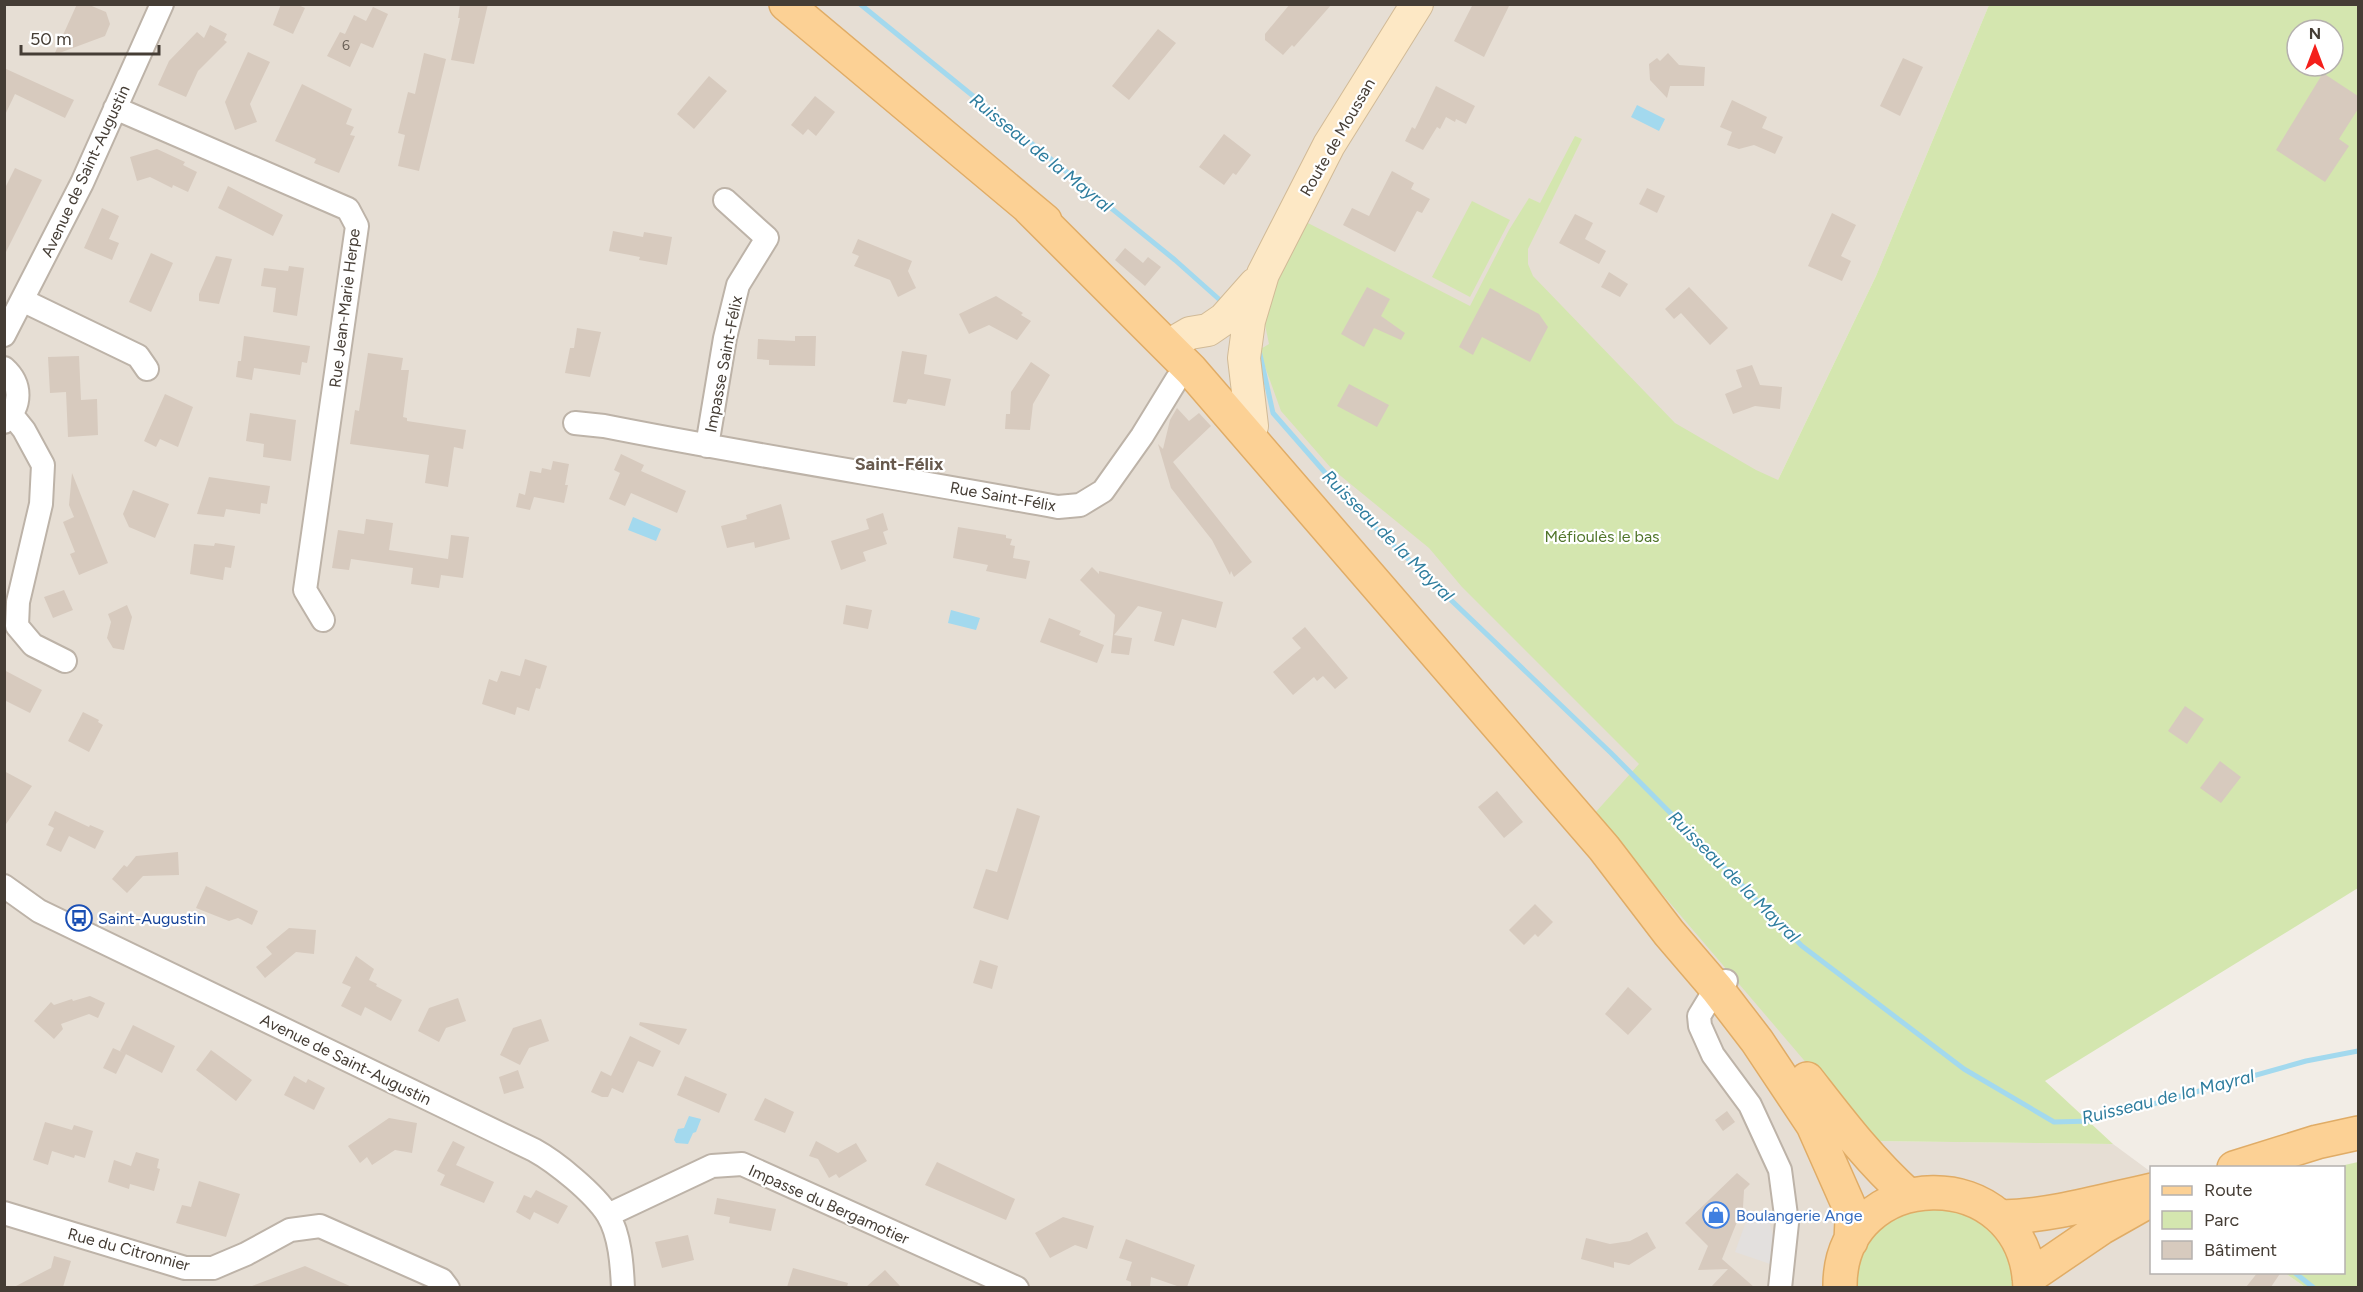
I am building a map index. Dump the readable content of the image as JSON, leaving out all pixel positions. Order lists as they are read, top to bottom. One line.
{"streets":{"street":["Route de Moussan","Avenue de Saint-Augustin","Rue Jean-Marie Herpe","Impasse Saint-Félix","Rue Saint-Félix","Impasse du Bergamotier","Rue du Citronnier"]},"crossings":[["Avenue de Saint-Augustin","Rue Jean-Marie Herpe"],["Avenue de Saint-Augustin","Impasse du Bergamotier"],["Impasse Saint-Félix","Rue Saint-Félix"]],"districts":["Saint-Félix"],"water":["Ruisseau de la Mayral"],"parks":["Méfioulès le bas"],"places":{"bus stop":["Saint-Augustin"],"shop":["Boulangerie Ange"]},"house_numbers":["6"],"legend":["Route","Parc","Bâtiment"],"scale_bar":"50 m","north":"top"}
